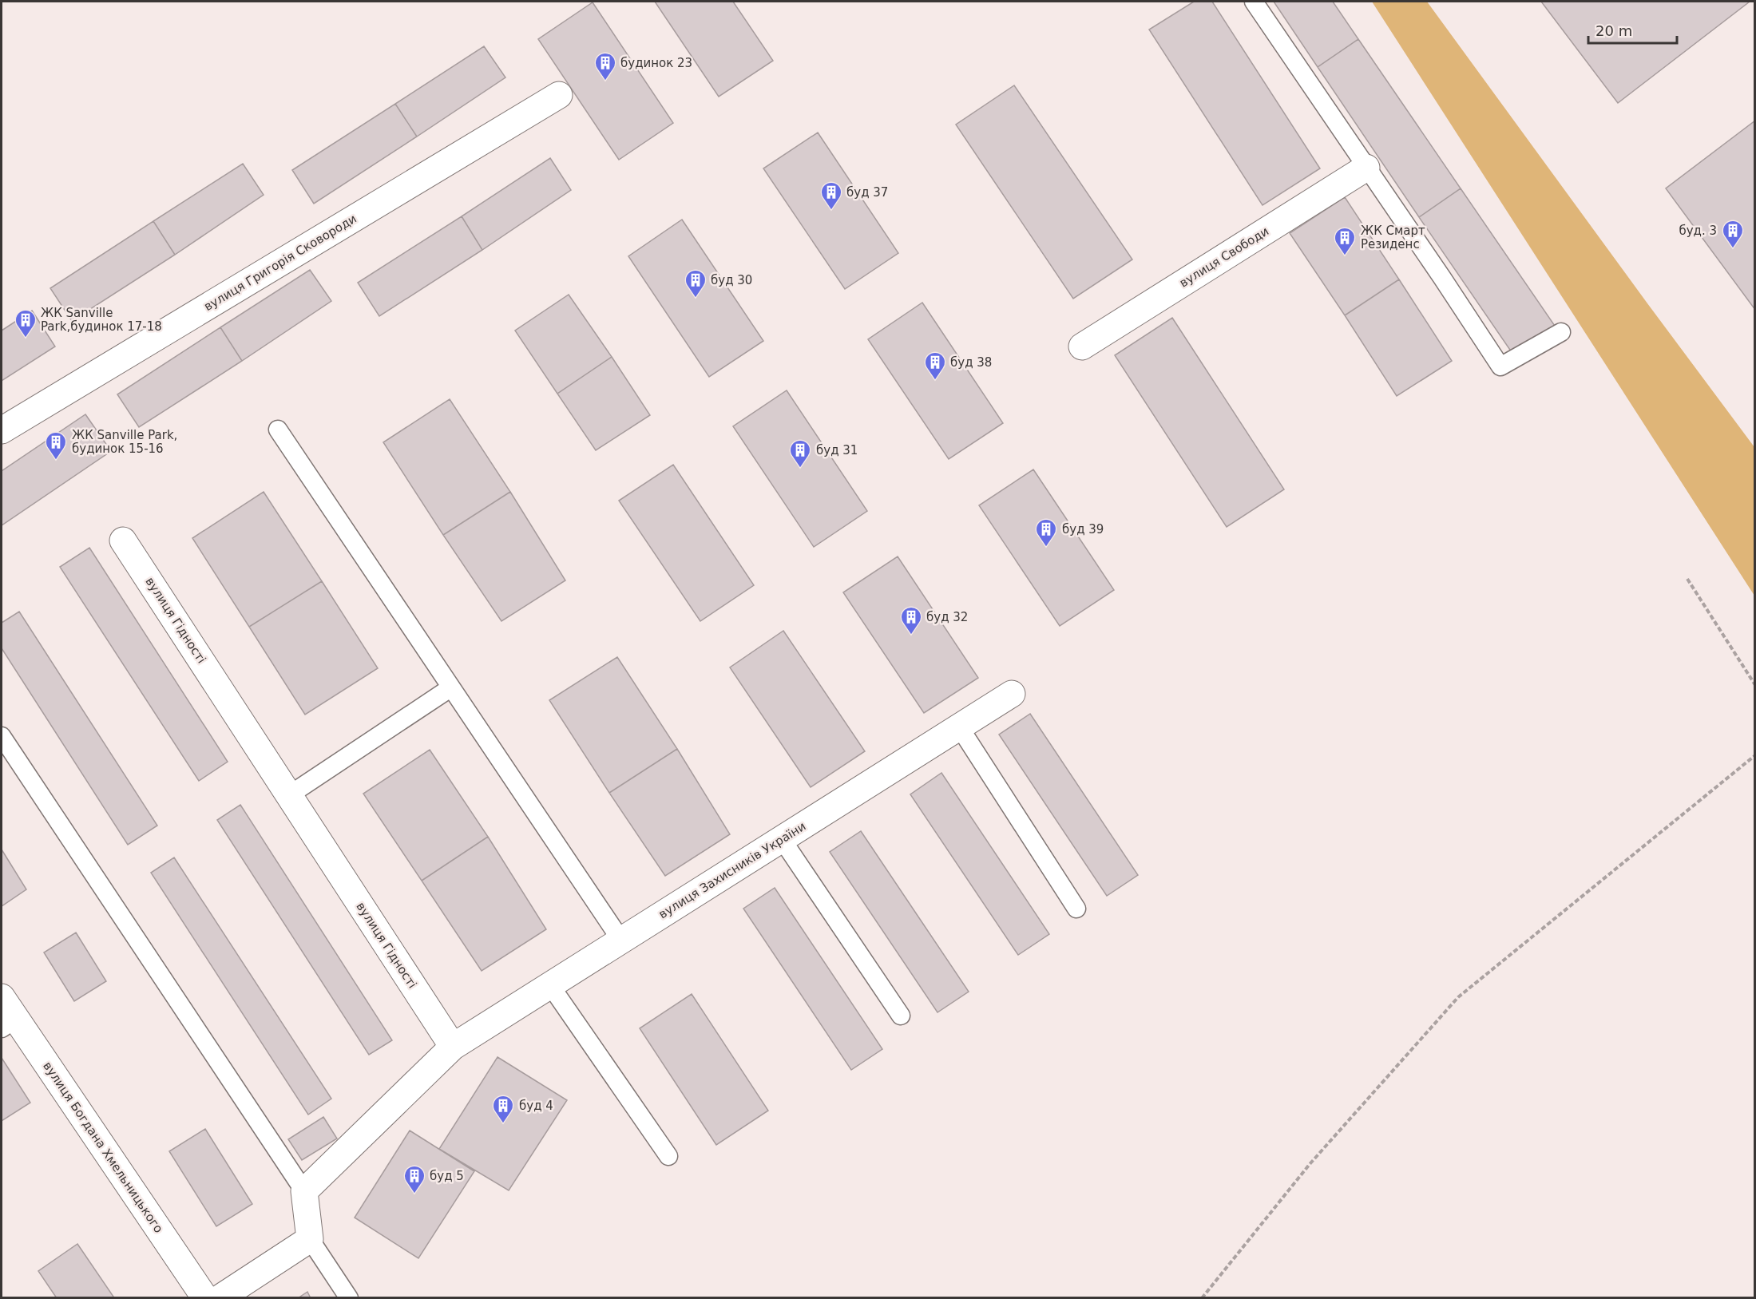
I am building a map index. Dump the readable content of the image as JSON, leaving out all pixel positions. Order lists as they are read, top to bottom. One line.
{"streets":{"street":["вулиця Свободи","вулиця Григорія Сковороди","вулиця Гідності","вулиця Захисників України","вулиця Богдана Хмельницького"]},"crossings":[["вулиця Гідності","вулиця Захисників України"]],"places":{"building":["будинок 23","буд 37","буд. 3","ЖК Смарт Резиденс","буд 30","ЖК Sanville Park,будинок 17-18","буд 38","ЖК Sanville Park, будинок 15-16","буд 31","буд 39","буд 32","буд 4","буд 5"]},"scale_bar":"20 m"}
